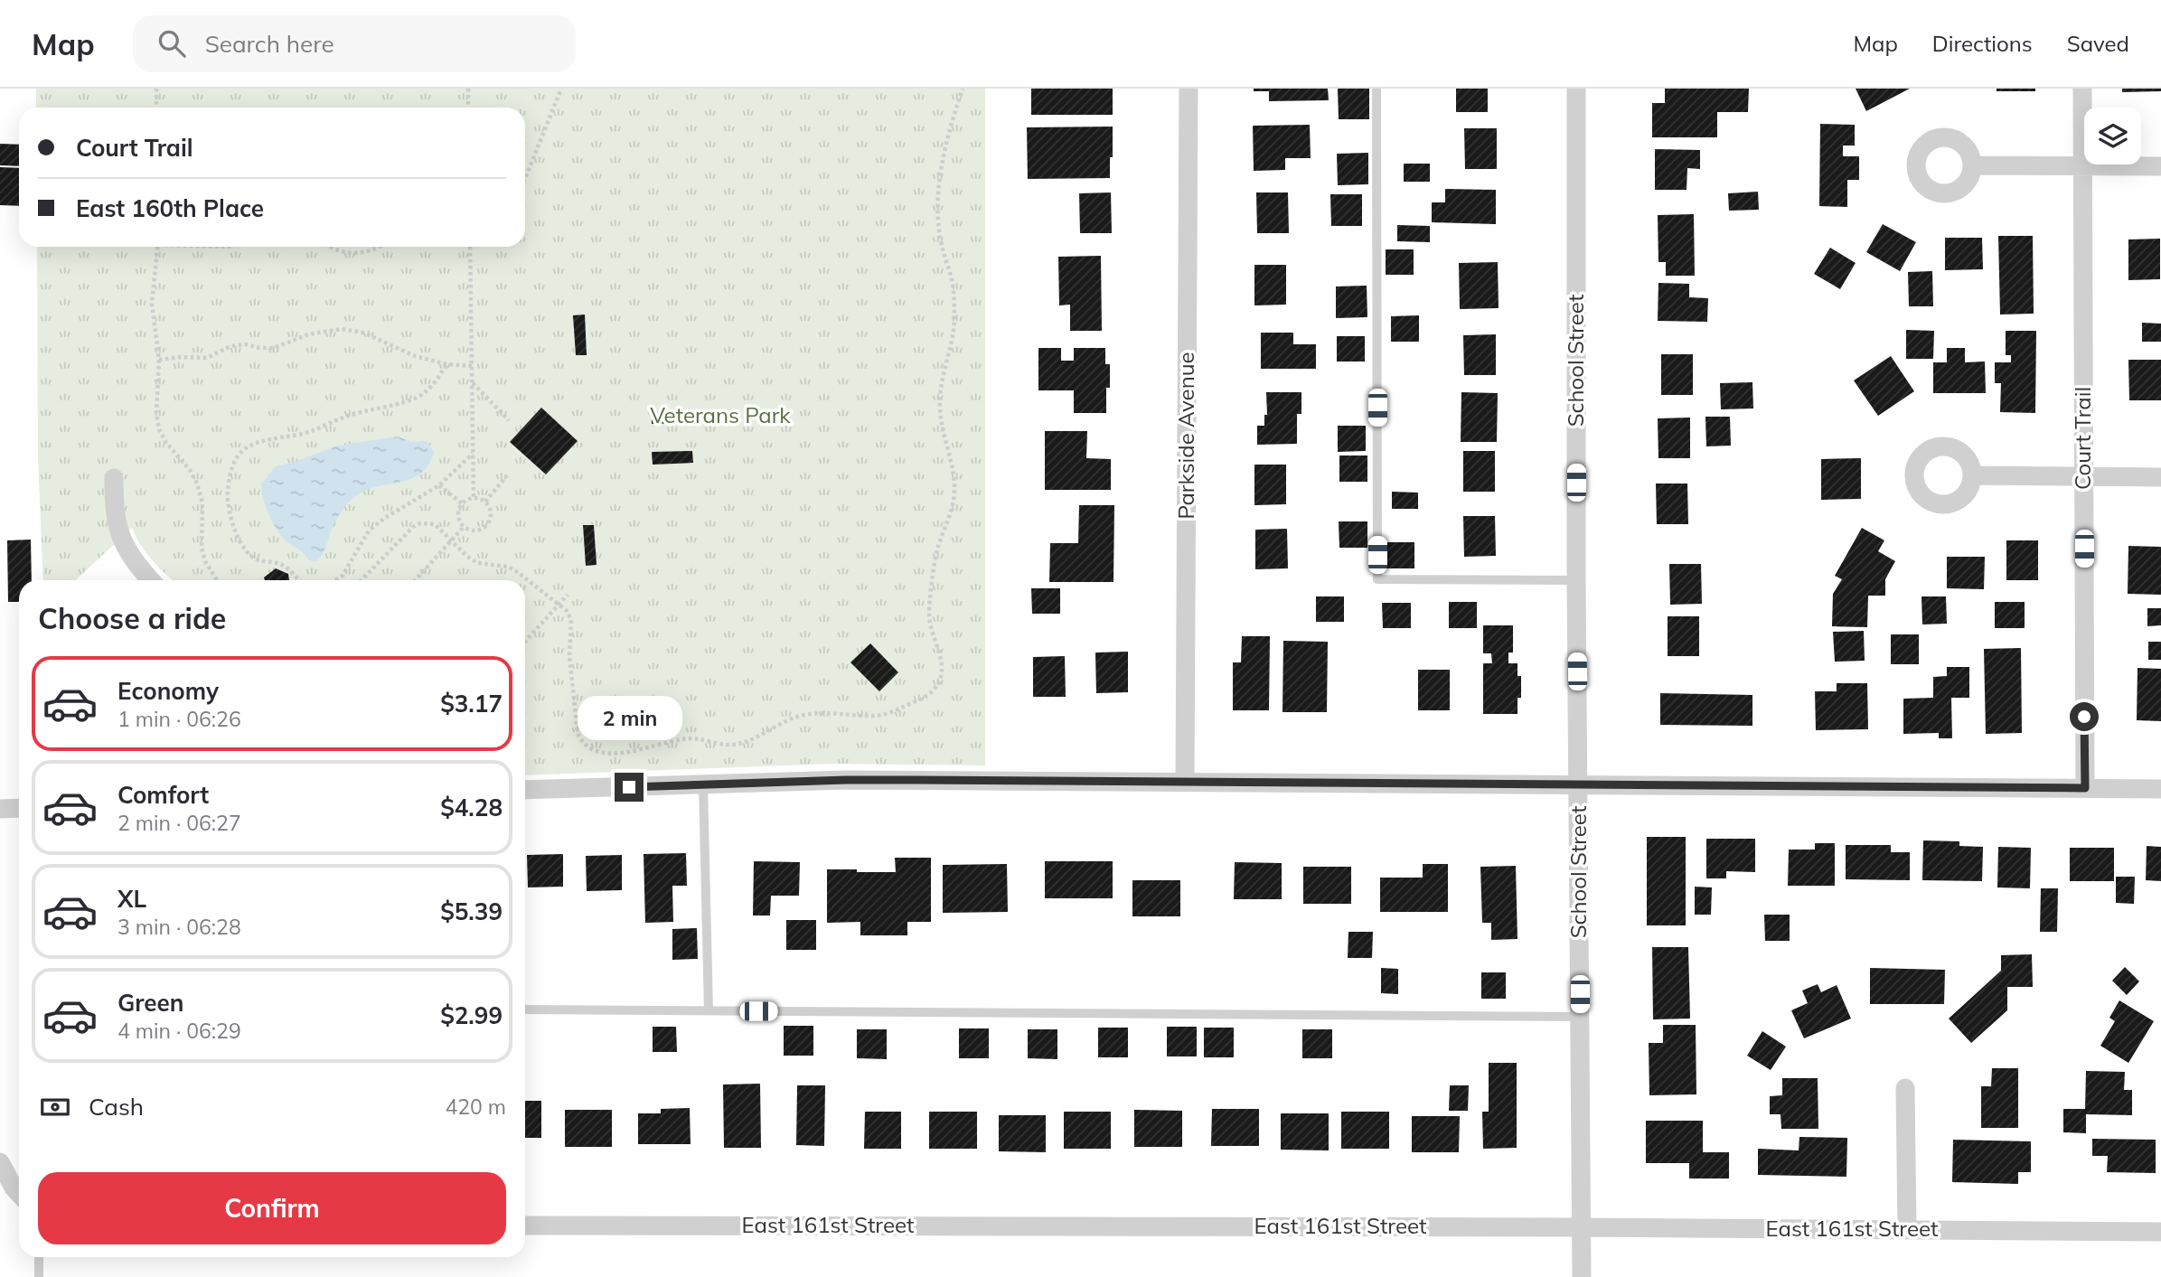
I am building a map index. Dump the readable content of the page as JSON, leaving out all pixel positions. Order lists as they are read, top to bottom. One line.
{"streets":{"street":["School Street","Parkside Avenue","Court Trail","East 161st Street"]},"crossings":[["School Street","East 161st Street"]],"parks":["Veterans Park"],"page":{"header":"Map","search":"Search here","nav":["Map","Directions","Saved"],"banner":["Court Trail","East 160th Place"],"heading":"Choose a ride","list":[{"name":"Economy","note":"1 min · 06:26","value":"$3.17"},{"name":"Comfort","note":"2 min · 06:27","value":"$4.28"},{"name":"XL","note":"3 min · 06:28","value":"$5.39"},{"name":"Green","note":"4 min · 06:29","value":"$2.99"}],"bubble":"2 min","pay":["Cash","420 m"],"buttons":"Confirm"}}
